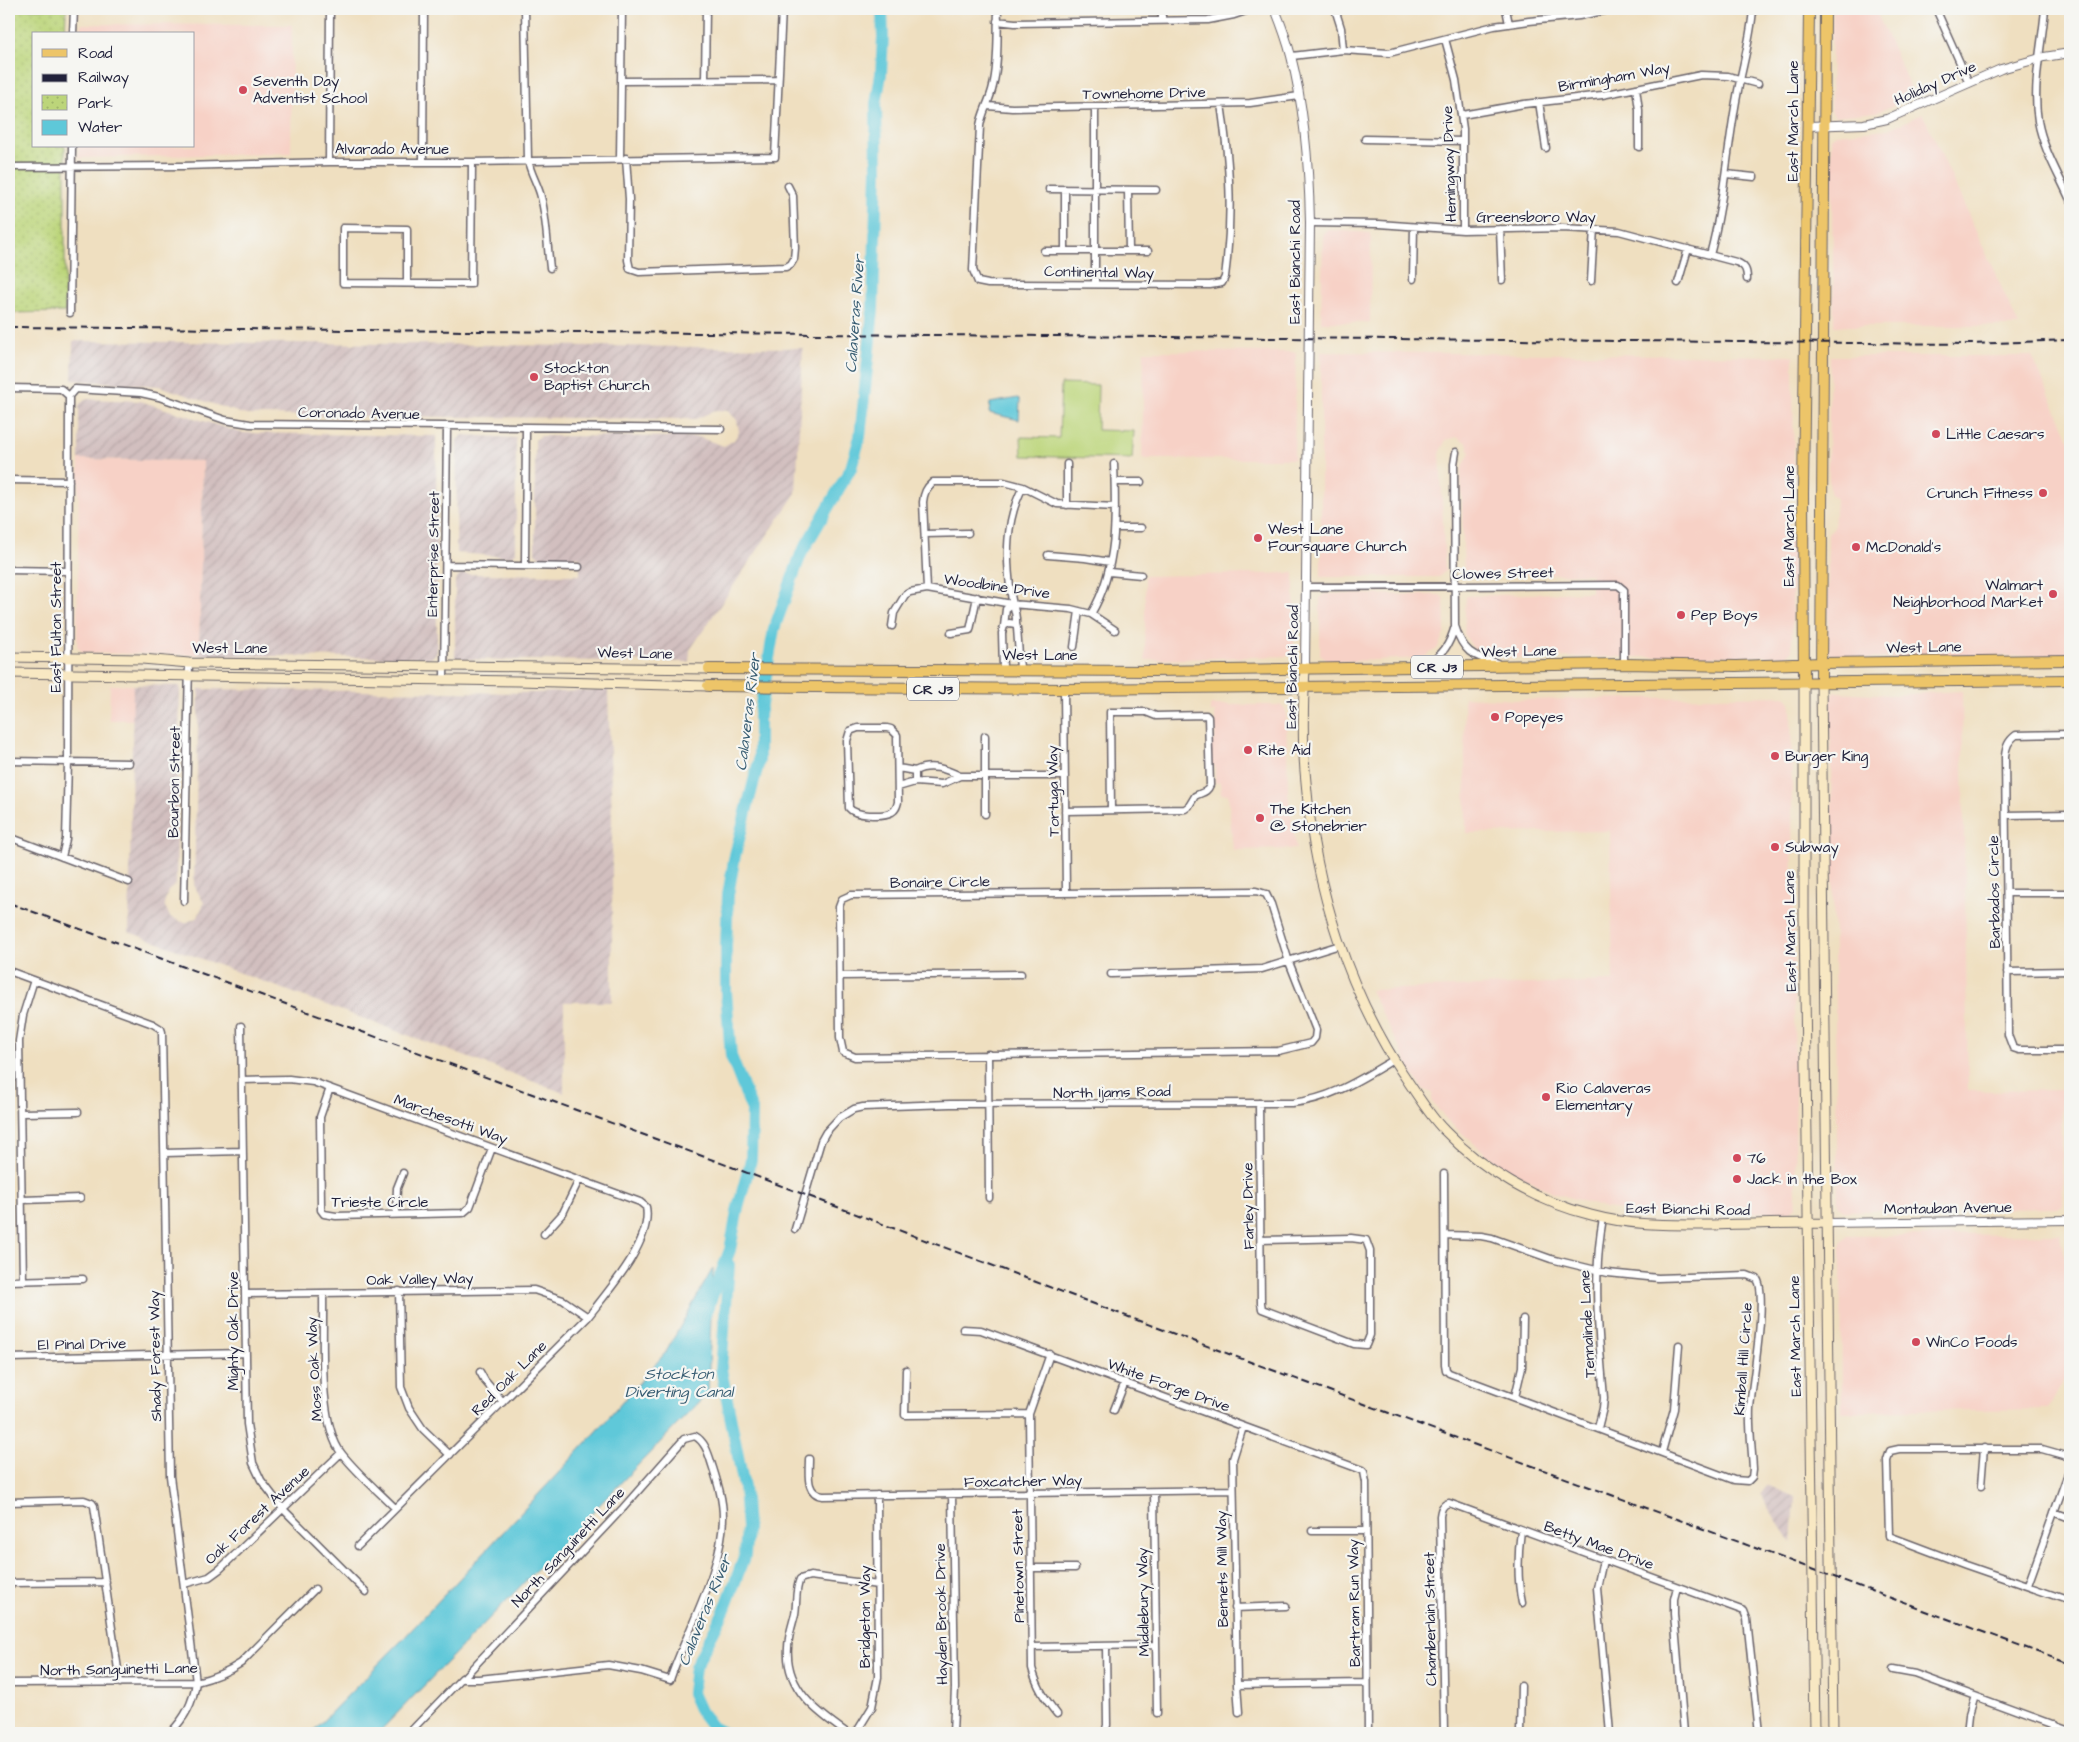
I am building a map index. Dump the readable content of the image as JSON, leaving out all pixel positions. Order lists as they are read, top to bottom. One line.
{"streets":{"main road":["East March Lane","East Bianchi Road","West Lane","CR J3"],"street":["Birmingham Way","Holiday Drive","Townehome Drive","Alvarado Avenue","Hemingway Drive","Greensboro Way","Continental Way","Coronado Avenue","Enterprise Street","Clowes Street","Woodbine Drive","East Fulton Street","Bourbon Street","Tortuga Way","Bonaire Circle","Barbados Circle","North Ijams Road","Marchesotti Way","Trieste Circle","Farley Drive","Montauban Avenue","Oak Valley Way","Tennalinde Lane","Mighty Oak Drive","El Pinal Drive","Shady Forest Way","Kimball Hill Circle","Moss Oak Way","Red Oak Lane","White Forge Drive","Foxcatcher Way","Oak Forest Avenue","Betty Mae Drive","North Sanguinetti Lane","Pinetown Street","Bennets Mill Way","Middlebury Way","Bartram Run Way","Hayden Brook Drive","Bridgeton Way","Chamberlain Street"]},"crossings":[["Birmingham Way","Hemingway Drive"],["Holiday Drive","East March Lane"],["Townehome Drive","East Bianchi Road"],["Townehome Drive","Continental Way"],["East March Lane","East Bianchi Road"],["East March Lane","West Lane"],["East March Lane","Montauban Avenue"],["Hemingway Drive","Greensboro Way"],["Greensboro Way","East Bianchi Road"],["East Bianchi Road","Clowes Street"],["East Bianchi Road","West Lane"],["East Bianchi Road","North Ijams Road"],["East Bianchi Road","Montauban Avenue"],["East Bianchi Road","Tennalinde Lane"],["Coronado Avenue","Enterprise Street"],["Coronado Avenue","East Fulton Street"],["Enterprise Street","West Lane"],["Clowes Street","West Lane"],["East Fulton Street","West Lane"],["West Lane","Bourbon Street"],["West Lane","Tortuga Way"],["Tortuga Way","Bonaire Circle"],["North Ijams Road","Farley Drive"],["Marchesotti Way","Trieste Circle"],["Marchesotti Way","Mighty Oak Drive"],["Marchesotti Way","Red Oak Lane"],["Oak Valley Way","Mighty Oak Drive"],["Oak Valley Way","Moss Oak Way"],["Oak Valley Way","Red Oak Lane"],["Tennalinde Lane","Kimball Hill Circle"],["Mighty Oak Drive","El Pinal Drive"],["Mighty Oak Drive","Oak Forest Avenue"],["El Pinal Drive","Shady Forest Way"],["Shady Forest Way","Oak Forest Avenue"],["Shady Forest Way","North Sanguinetti Lane"],["Moss Oak Way","Red Oak Lane"],["Moss Oak Way","Oak Forest Avenue"],["White Forge Drive","Pinetown Street"],["White Forge Drive","Bennets Mill Way"],["White Forge Drive","Bartram Run Way"],["Foxcatcher Way","Pinetown Street"],["Foxcatcher Way","Bennets Mill Way"],["Foxcatcher Way","Middlebury Way"],["Foxcatcher Way","Hayden Brook Drive"],["Foxcatcher Way","Bridgeton Way"],["Betty Mae Drive","Chamberlain Street"]],"water":["Calaveras River","Stockton Diverting Canal"],"places":["Seventh Day Adventist School","Stockton Baptist Church","Little Caesars","Crunch Fitness","West Lane Foursquare Church","McDonald's","Walmart Neighborhood Market","Pep Boys","Popeyes","Rite Aid","Burger King","The Kitchen @ Stonebrier","Subway","Rio Calaveras Elementary","76","Jack in the Box","WinCo Foods"],"legend":["Road","Railway","Park","Water"]}
